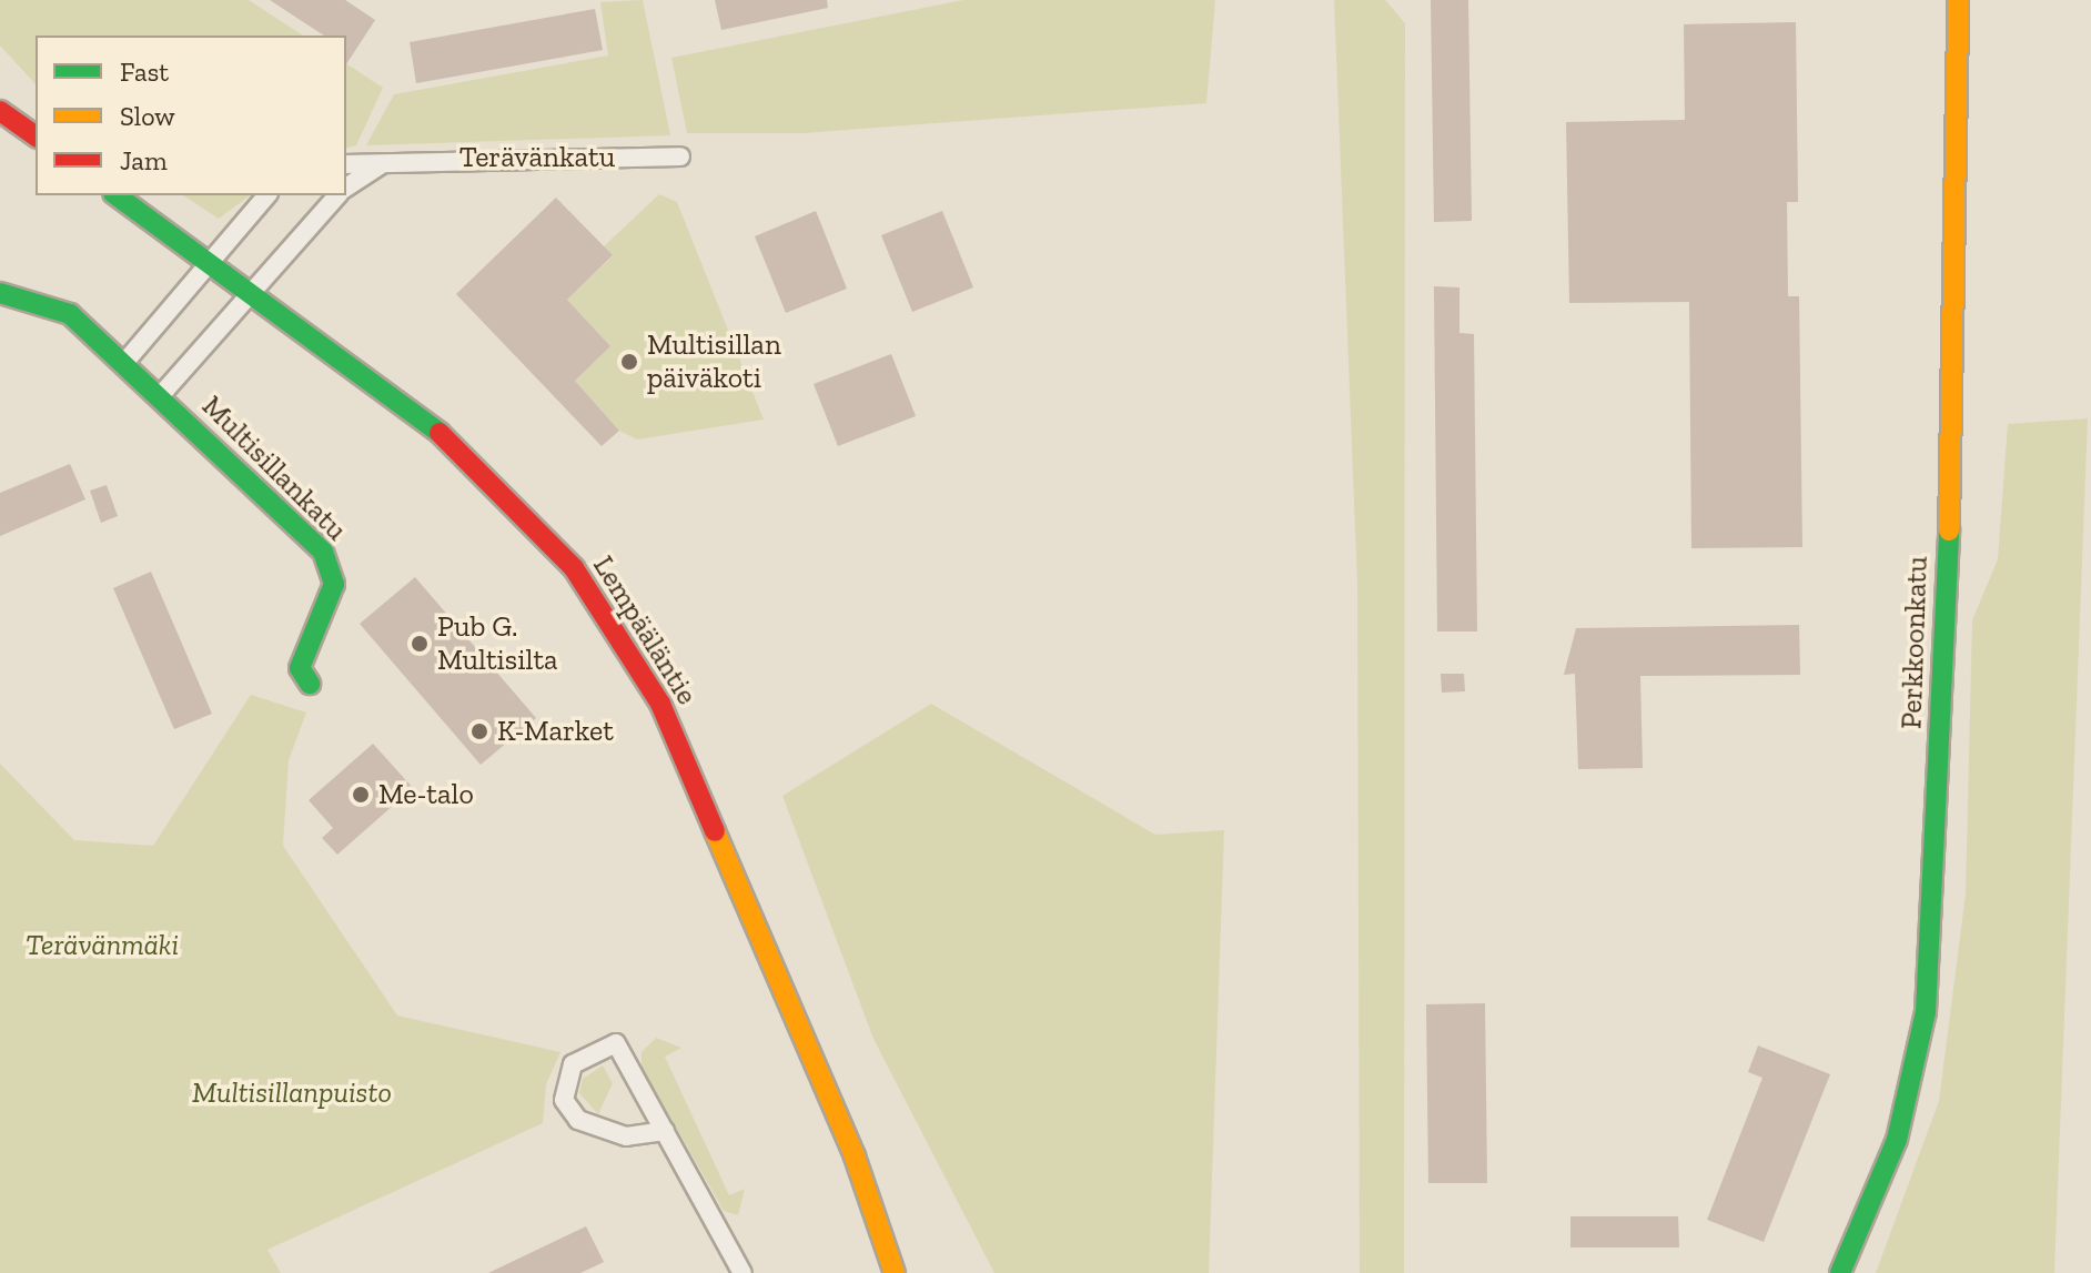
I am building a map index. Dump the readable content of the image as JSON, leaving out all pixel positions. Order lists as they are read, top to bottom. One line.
{"streets":{"street":["Terävänkatu","Multisillankatu","Lempääläntie","Perkkoonkatu"]},"crossings":[["Terävänkatu","Multisillankatu"],["Terävänkatu","Lempääläntie"],["Multisillankatu","Lempääläntie"]],"parks":["Terävänmäki","Multisillanpuisto"],"places":["Multisillan päiväkoti","Pub G. Multisilta","K-Market","Me-talo"],"legend":["Fast","Slow","Jam"]}
